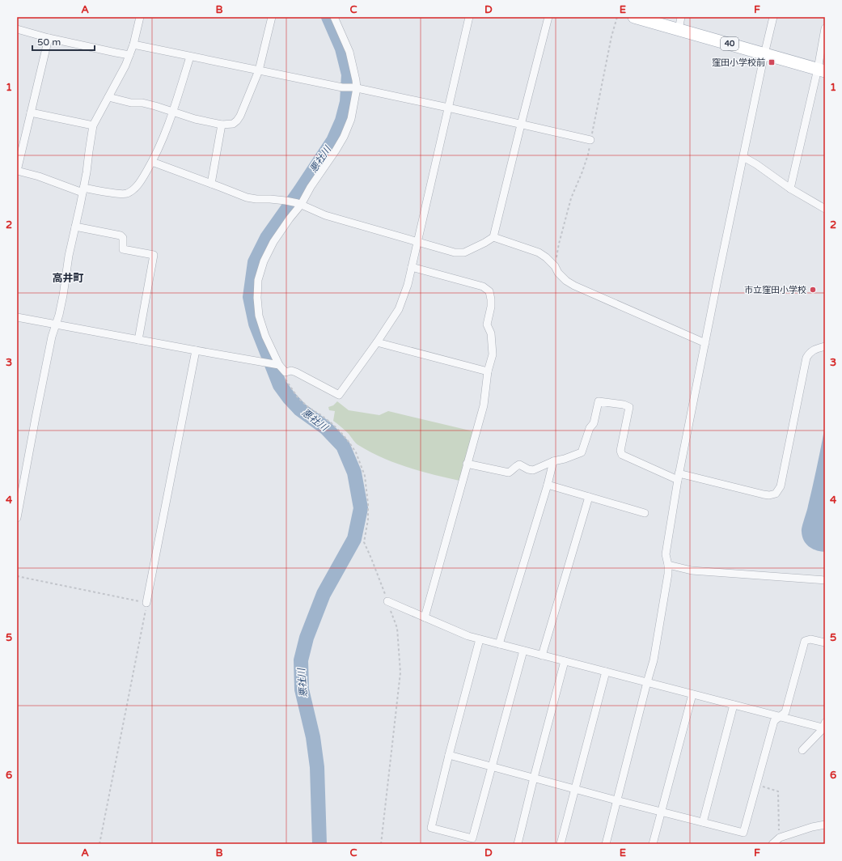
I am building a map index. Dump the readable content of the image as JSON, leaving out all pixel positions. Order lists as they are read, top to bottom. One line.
{"streets":{"main road":["40"]},"districts":["高井町"],"water":["悪社川"],"places":{"transit":["窪田小学校前"],"other":["市立窪田小学校"]},"scale_bar":"50 m","grid":{"columns":["A","B","C","D","E","F"],"rows":["1","2","3","4","5","6"]}}
